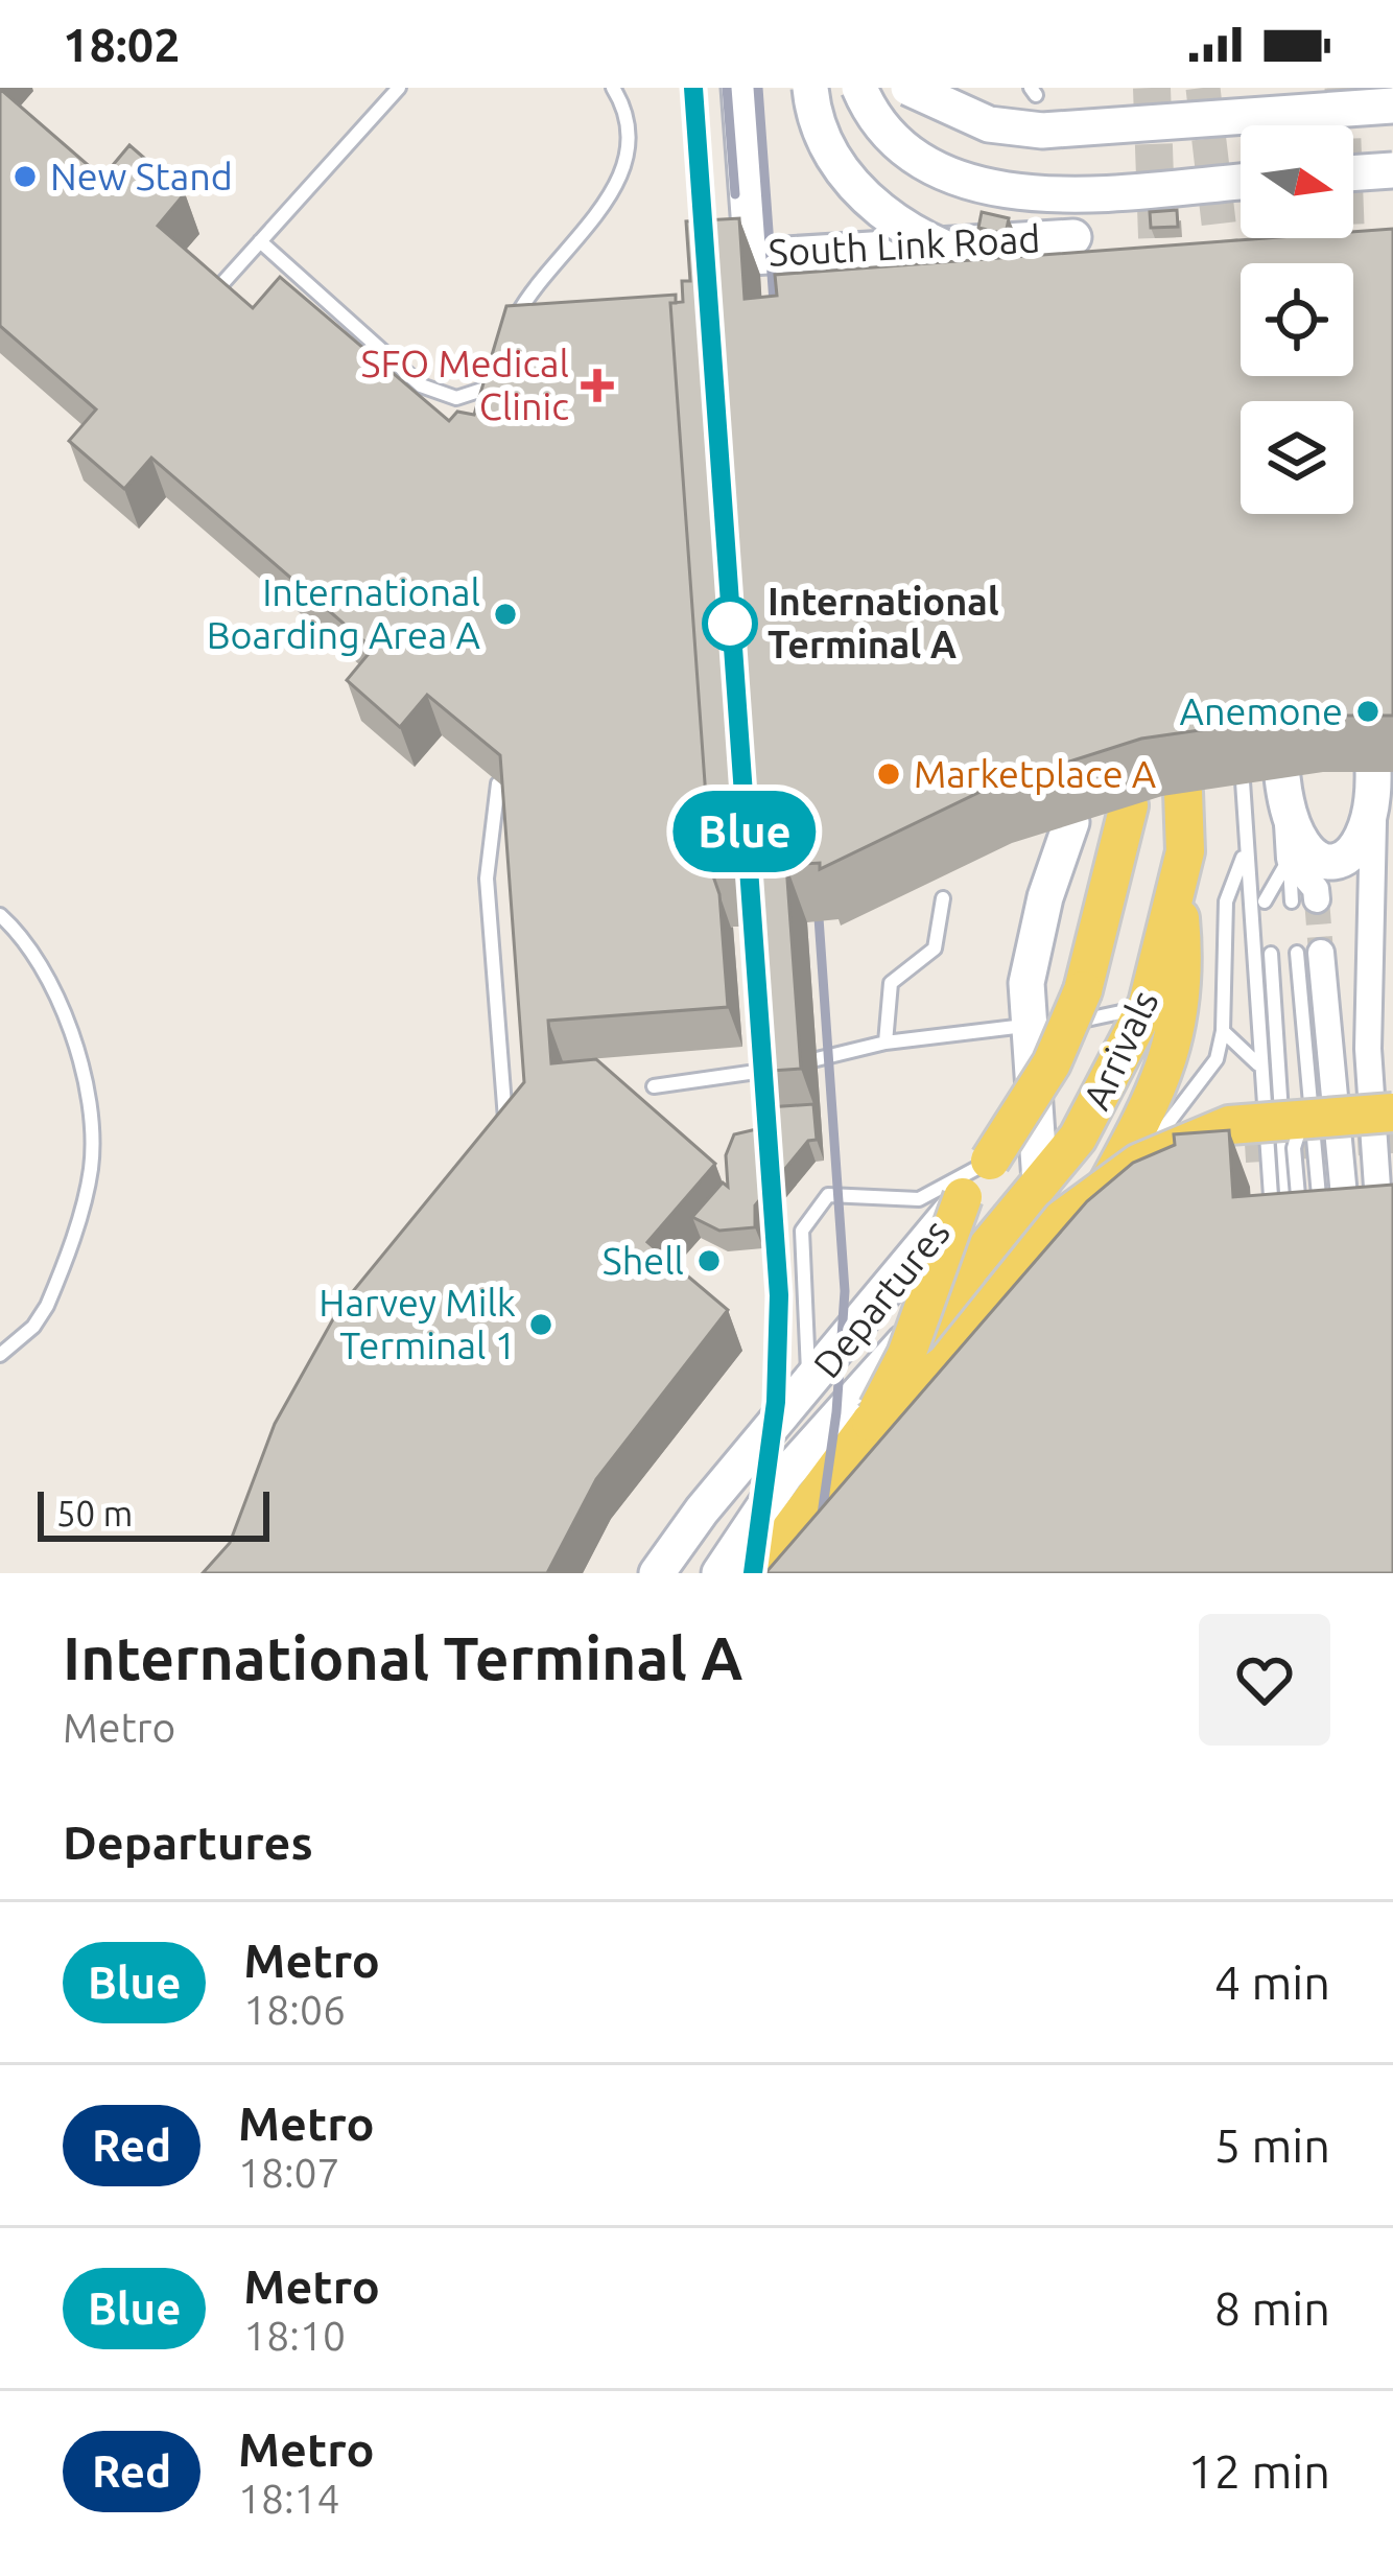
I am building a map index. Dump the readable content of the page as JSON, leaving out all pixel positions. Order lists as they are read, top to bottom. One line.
{"streets":{"main road":["Arrivals","Departures"],"street":["South Link Road"]},"crossings":[["Arrivals","Departures"]],"places":{"other":["New Stand","International Boarding Area A","International Terminal A","Anemone","Marketplace A","Shell","Harvey Milk Terminal 1"],"health":["SFO Medical Clinic"]},"lines":["metro line Blue"],"scale_bar":"50 m","north":"right","page":{"status":"18:02","on_map":"Blue","scale":"50 m","heading":[["International Terminal A","Metro"],"Departures"],"list":[{"mark":"Blue","name":"Metro","note":"18:06","value":"4 min"},{"mark":"Red","name":"Metro","note":"18:07","value":"5 min"},{"mark":"Blue","name":"Metro","note":"18:10","value":"8 min"},{"mark":"Red","name":"Metro","note":"18:14","value":"12 min"}]}}
